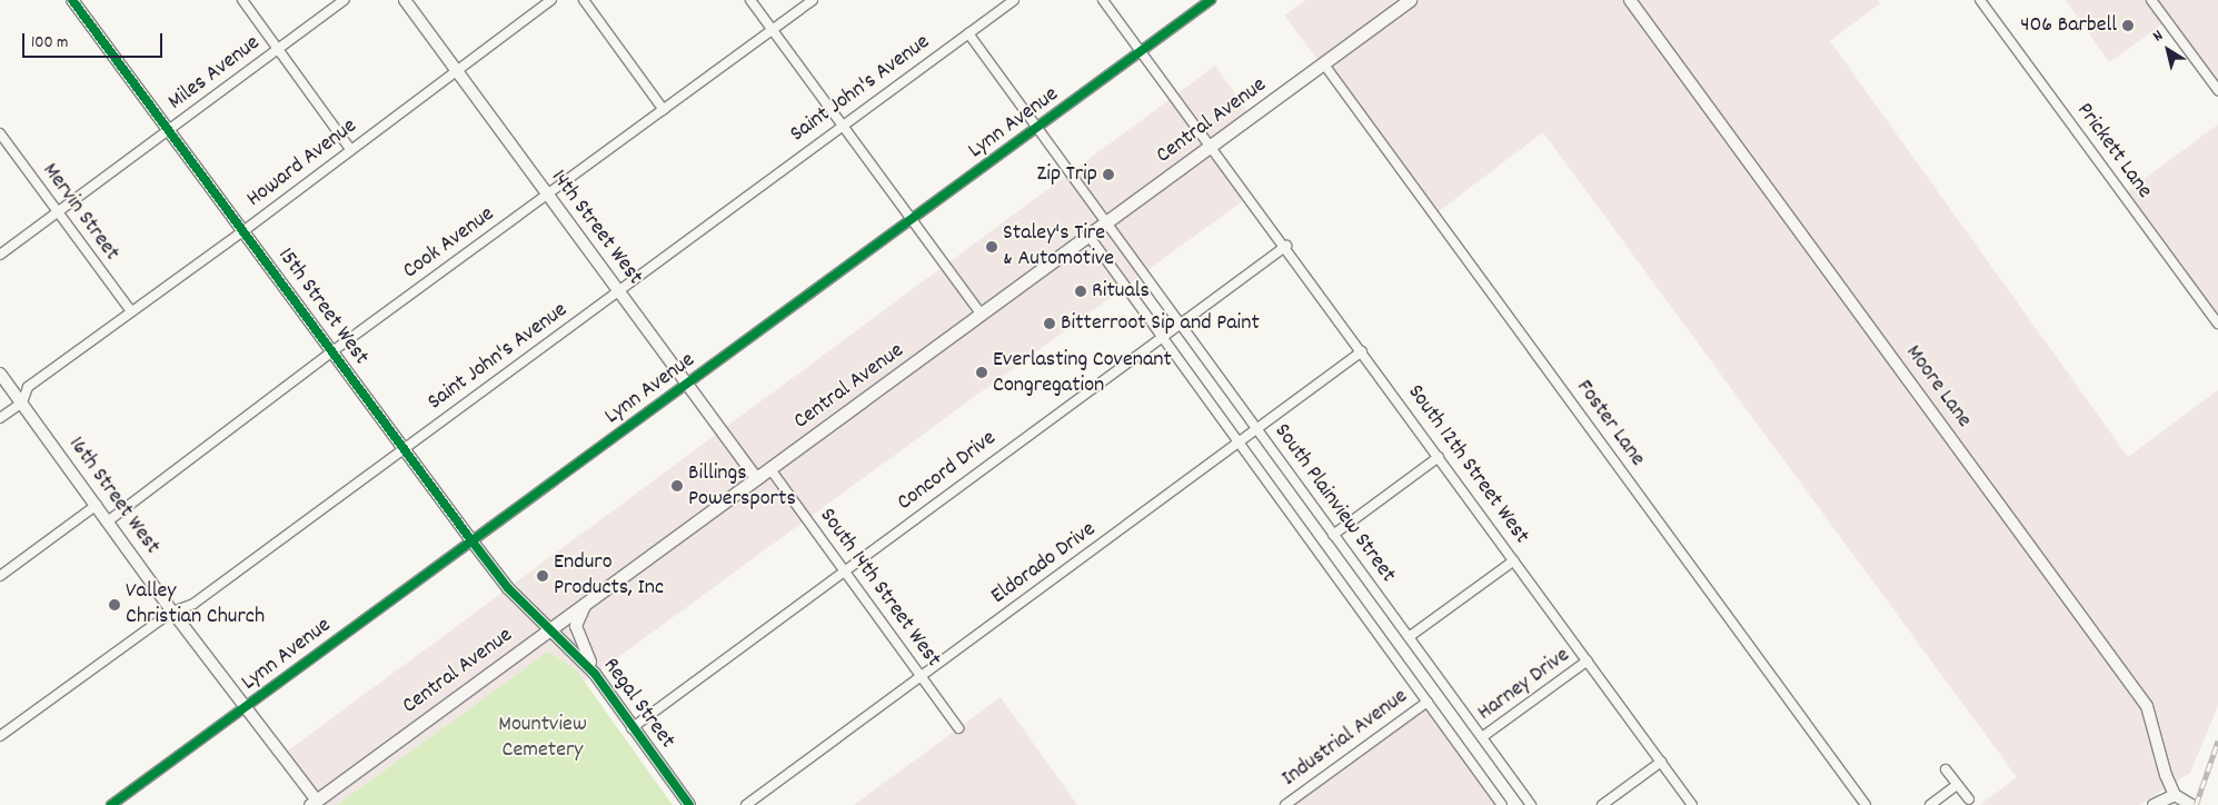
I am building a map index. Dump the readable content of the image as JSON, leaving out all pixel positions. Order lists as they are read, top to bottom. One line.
{"streets":{"main road":["Central Avenue"],"street":["Miles Avenue","Saint John's Avenue","Lynn Avenue","Prickett Lane","Howard Avenue","Mervin Street","14th Street West","Cook Avenue","15th Street West","Moore Lane","Foster Lane","South 12th Street West","Concord Drive","16th Street West","South Plainview Street","Eldorado Drive","South 14th Street West","Harney Drive","Regal Street","Industrial Avenue"]},"crossings":[["Miles Avenue","Mervin Street"],["Miles Avenue","15th Street West"],["Saint John's Avenue","14th Street West"],["Saint John's Avenue","15th Street West"],["Saint John's Avenue","16th Street West"],["Saint John's Avenue","South Plainview Street"],["Central Avenue","14th Street West"],["Central Avenue","15th Street West"],["Central Avenue","Foster Lane"],["Central Avenue","South 12th Street West"],["Central Avenue","16th Street West"],["Central Avenue","South Plainview Street"],["Central Avenue","South 14th Street West"],["Central Avenue","Regal Street"],["Lynn Avenue","14th Street West"],["Lynn Avenue","15th Street West"],["Lynn Avenue","South 12th Street West"],["Lynn Avenue","16th Street West"],["Lynn Avenue","South Plainview Street"],["Howard Avenue","Mervin Street"],["Howard Avenue","14th Street West"],["Howard Avenue","15th Street West"],["Howard Avenue","16th Street West"],["14th Street West","Cook Avenue"],["Cook Avenue","15th Street West"],["Cook Avenue","16th Street West"],["15th Street West","Regal Street"],["South 12th Street West","Concord Drive"],["South 12th Street West","Eldorado Drive"],["South 12th Street West","Harney Drive"],["Concord Drive","South Plainview Street"],["Concord Drive","South 14th Street West"],["Concord Drive","Regal Street"],["South Plainview Street","Eldorado Drive"],["South Plainview Street","Harney Drive"],["South Plainview Street","Industrial Avenue"],["Eldorado Drive","South 14th Street West"]],"parks":["Mountview Cemetery"],"places":["406 Barbell","Zip Trip","Staley's Tire & Automotive","Rituals","Bitterroot Sip and Paint","Everlasting Covenant Congregation","Billings Powersports","Enduro Products, Inc","Valley Christian Church"],"scale_bar":"100 m","north":"top left"}
